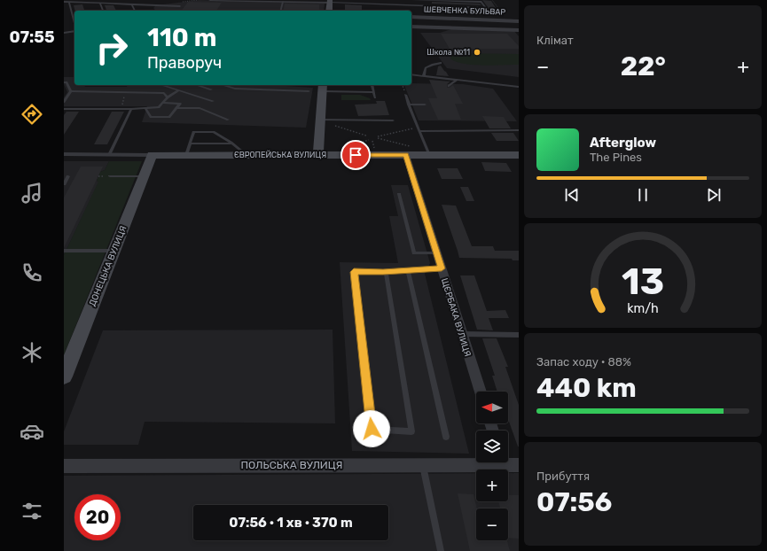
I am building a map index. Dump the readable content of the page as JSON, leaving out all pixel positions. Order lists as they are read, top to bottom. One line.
{"streets":{"street":["ШЕВЧЕНКА БУЛЬВАР","ЄВРОПЕЙСЬКА ВУЛИЦЯ","ДОНЕЦЬКА ВУЛИЦЯ","ЩЄРБАКА ВУЛИЦЯ","ПОЛЬСЬКА ВУЛИЦЯ"]},"crossings":[["ЄВРОПЕЙСЬКА ВУЛИЦЯ","ДОНЕЦЬКА ВУЛИЦЯ"],["ЄВРОПЕЙСЬКА ВУЛИЦЯ","ЩЄРБАКА ВУЛИЦЯ"]],"places":["Школа №11"],"north":"left","page":{"tabs":"07:55","tile":["Клімат",["Запас ходу · 88%","440 km"],["Прибуття","07:56"]],"turn":["110 m","Праворуч"],"heat":["−","22°","+"],"song":["Afterglow","The Pines"],"map_buttons":["+","−"],"limit":"20","trip":"07:56 · 1 хв · 370 m","gauge":["13","km/h"]}}
